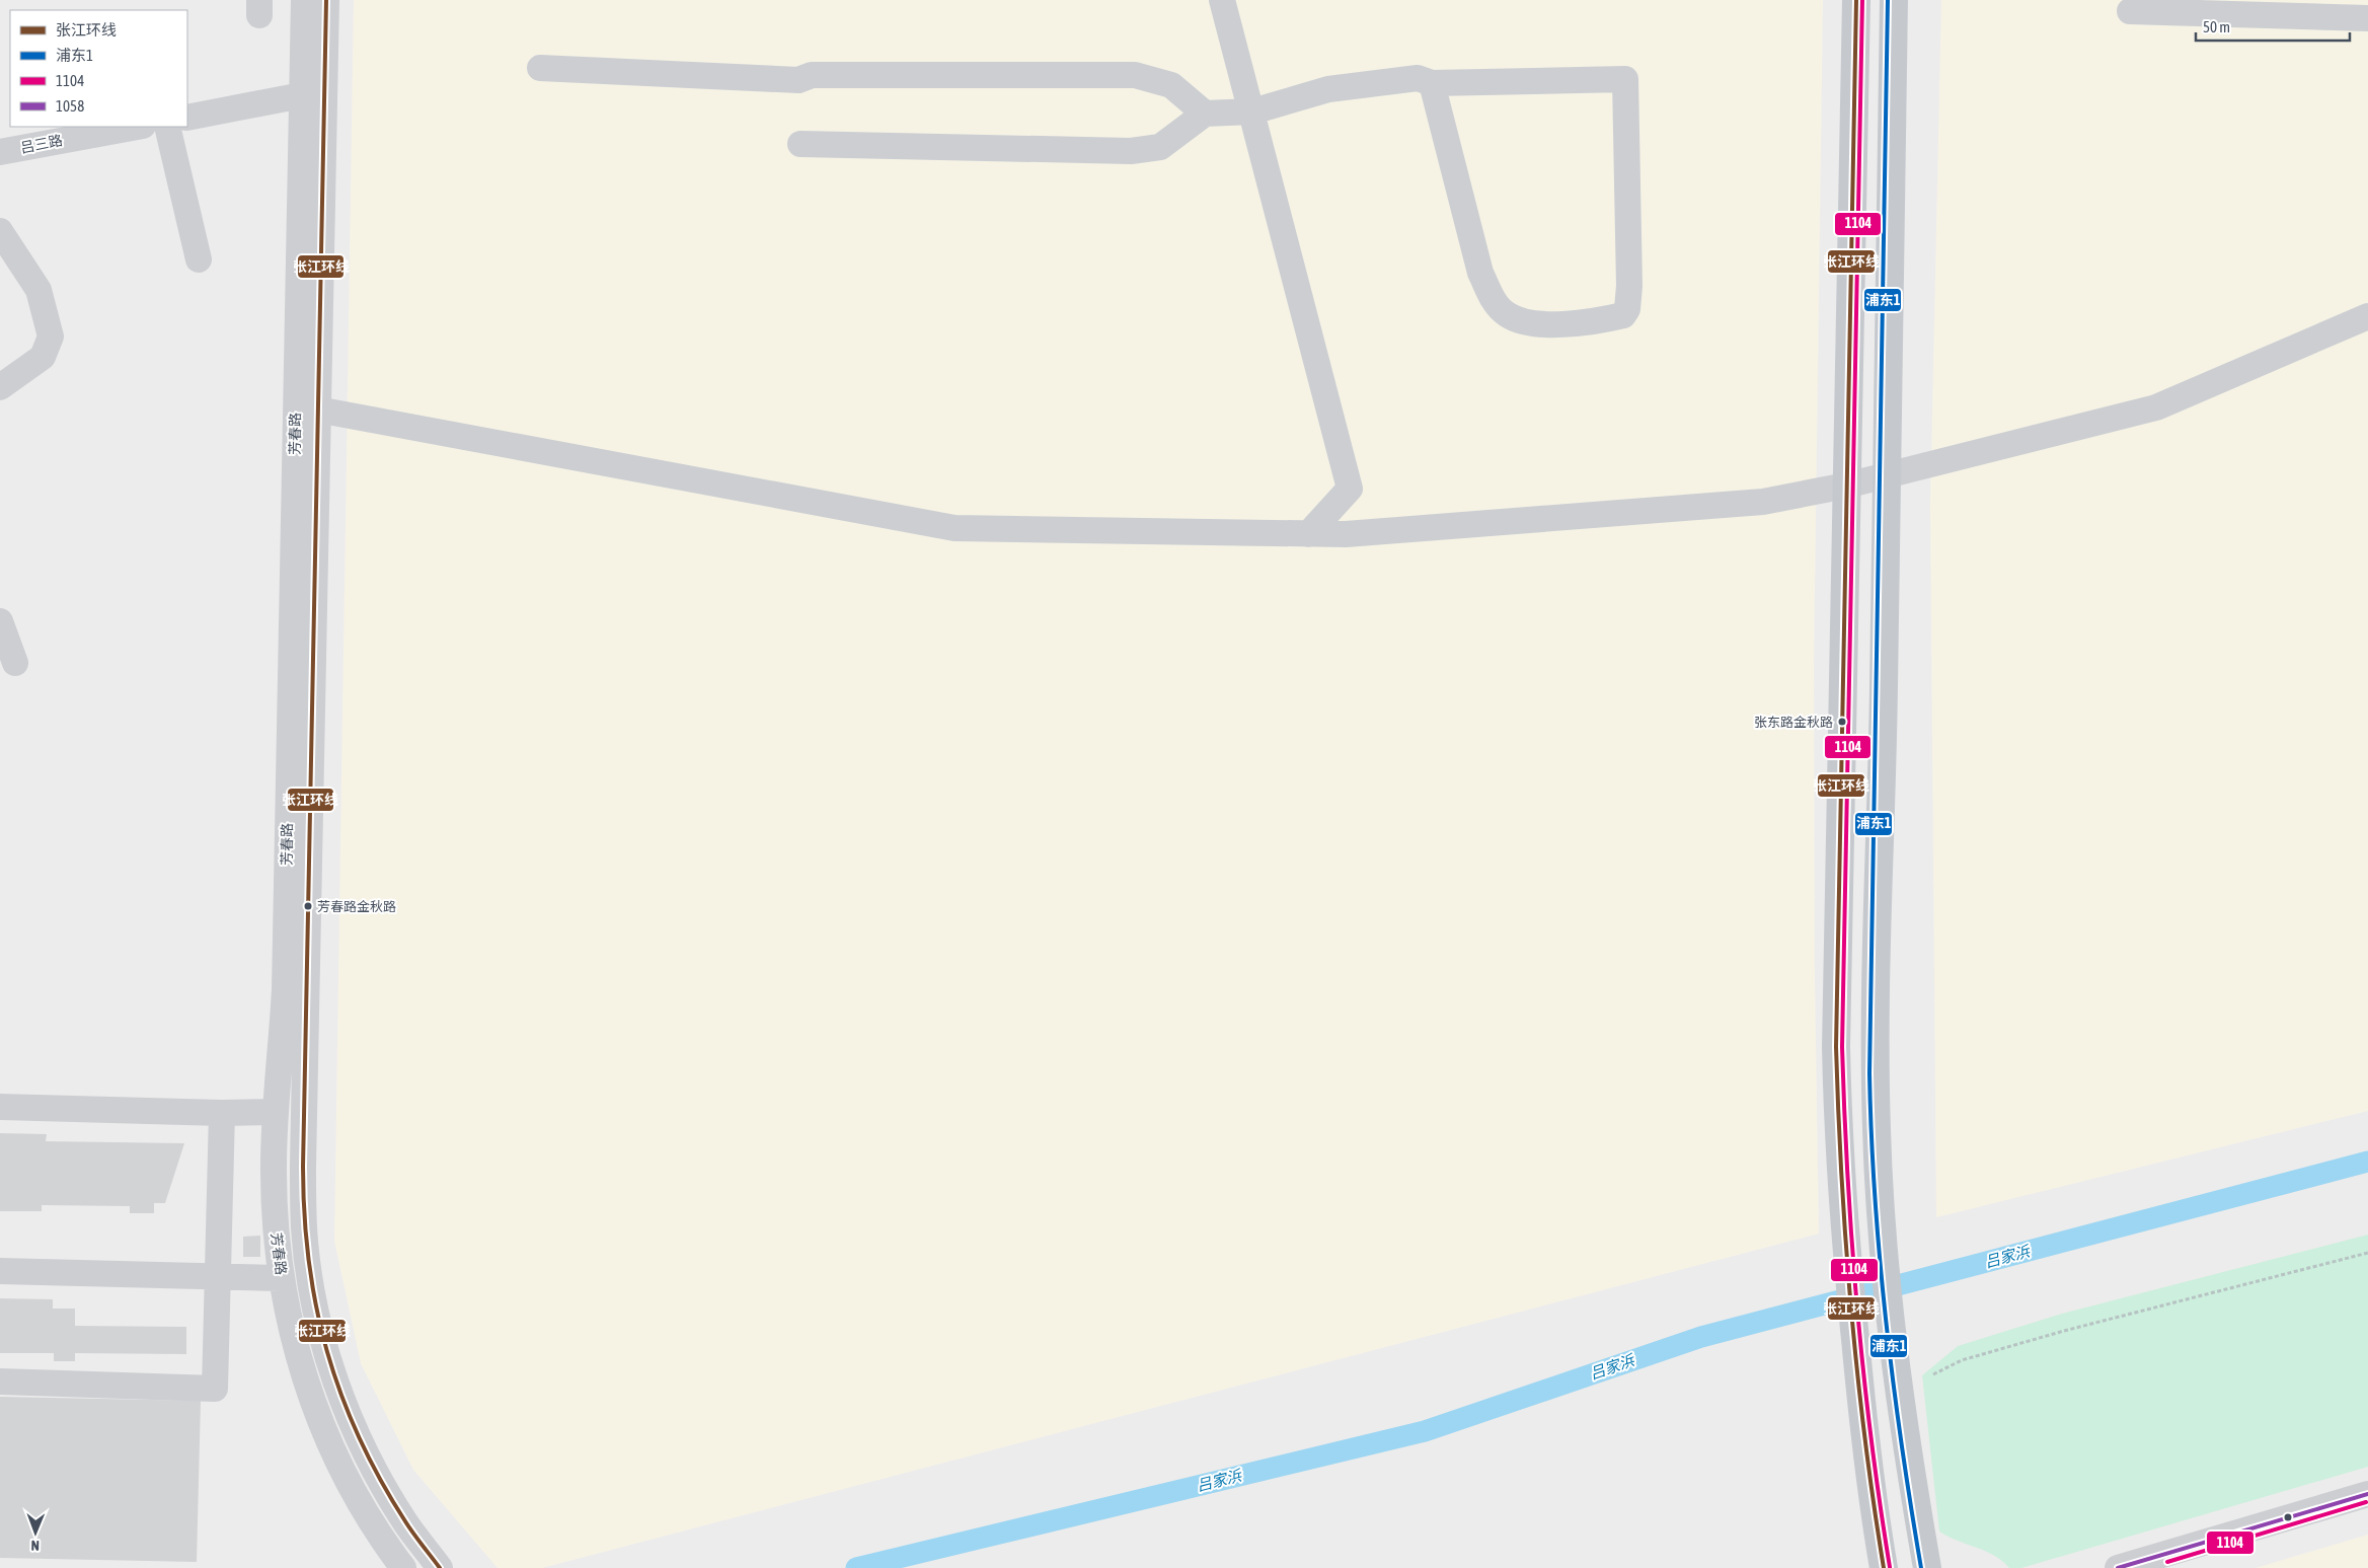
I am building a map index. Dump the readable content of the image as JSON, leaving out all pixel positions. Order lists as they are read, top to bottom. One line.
{"streets":{"street":["吕三路","芳春路"]},"water":["吕家浜"],"places":["张东路金秋路","芳春路金秋路"],"lines":["transit line 张江环线","transit line 浦东1","transit line 1104","transit line 1058"],"legend":["张江环线","浦东1","1104","1058"],"scale_bar":"50 m","north":"bottom"}
